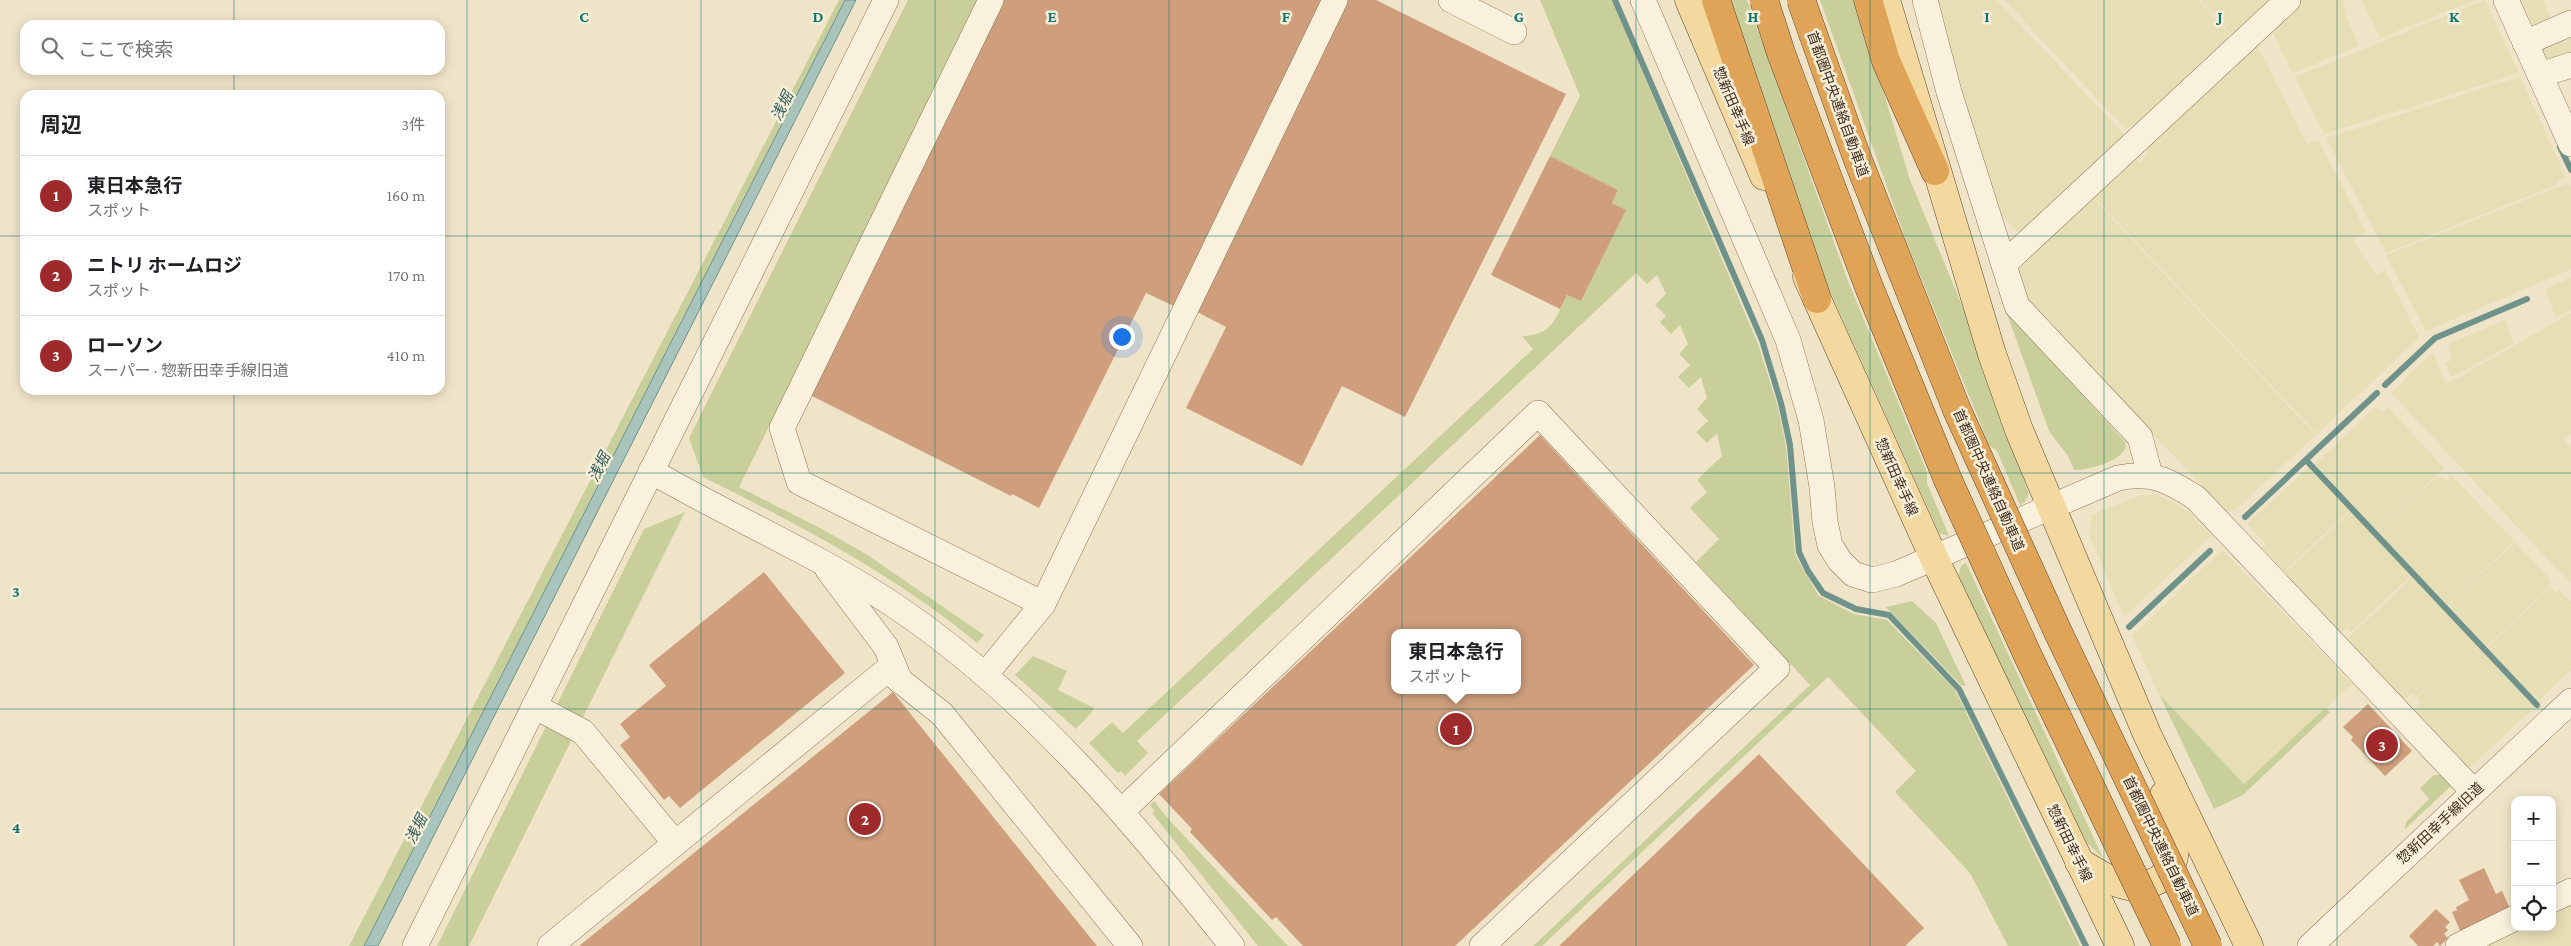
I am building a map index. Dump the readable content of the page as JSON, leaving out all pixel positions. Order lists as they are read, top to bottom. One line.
{"streets":{"highway":["首都圏中央連絡自動車道"],"main road":["惣新田幸手線"],"street":["惣新田幸手線旧道"]},"water":["浅堀"],"page":{"search":"ここで検索","heading":["周辺","3件"],"list":[{"mark":"1","name":"東日本急行","note":"スポット","value":"160 m"},{"mark":"2","name":"ニトリ ホームロジ","note":"スポット","value":"170 m"},{"mark":"3","name":"ローソン","note":"スーパー · 惣新田幸手線旧道","value":"410 m"}],"popup":["東日本急行","スポット"],"pins":["1","3","2"],"map_buttons":["+","−"]},"grid":{"columns":["C","D","E","F","G","H","I","J","K"],"rows":["3","4"]}}
